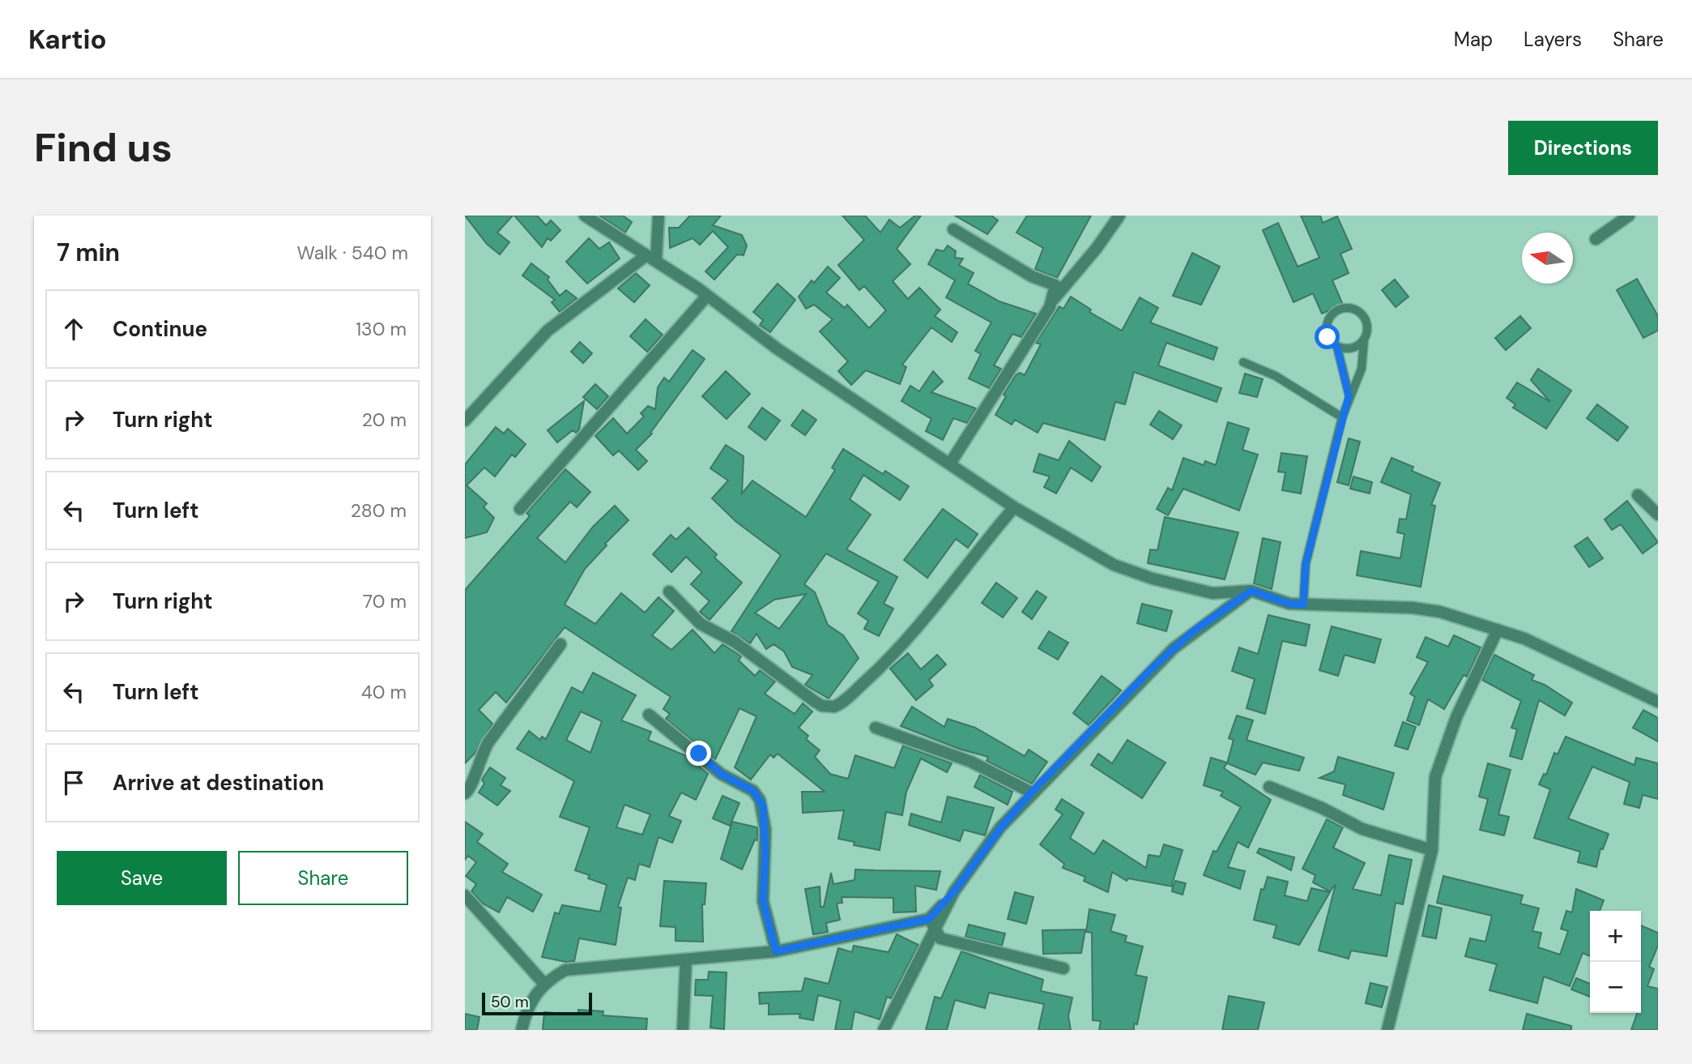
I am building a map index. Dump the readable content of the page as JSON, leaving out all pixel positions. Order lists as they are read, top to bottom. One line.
{"scale_bar":"50 m","north":"left","page":{"header":"Kartio","nav":["Map","Layers","Share"],"buttons":["Directions",["Save","Share"]],"title":"Find us","heading":["7 min","Walk · 540 m"],"list":[["Continue","130 m"],["Turn right","20 m"],["Turn left","280 m"],["Turn right","70 m"],["Turn left","40 m"],"Arrive at destination"],"map_buttons":["+","−"],"scale":"50 m"}}
